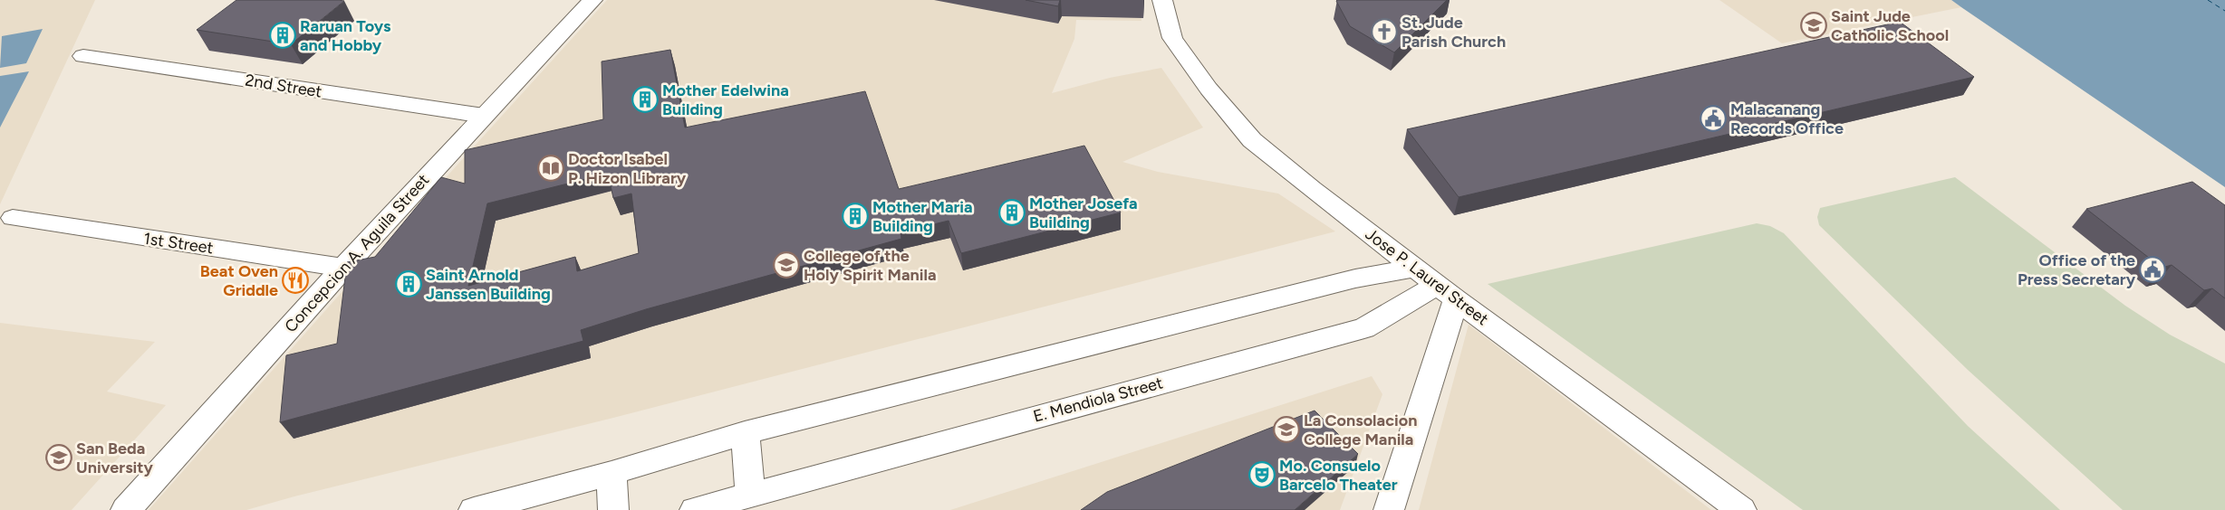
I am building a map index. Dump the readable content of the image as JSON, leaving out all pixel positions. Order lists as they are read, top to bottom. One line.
{"streets":{"street":["2nd Street","1st Street","Concepcion A. Aguila Street","Jose P. Laurel Street","E. Mendiola Street"]},"crossings":[["2nd Street","Concepcion A. Aguila Street"],["1st Street","Concepcion A. Aguila Street"],["Jose P. Laurel Street","E. Mendiola Street"]],"places":{"school or university":["Saint Jude Catholic School","College of the Holy Spirit Manila","La Consolacion College Manila","San Beda University"],"church":["St. Jude Parish Church"],"building":["Raruan Toys and Hobby","Mother Edelwina Building","Mother Josefa Building","Mother Maria Building","Saint Arnold Janssen Building"],"public building":["Malacanang Records Office","Office of the Press Secretary"],"library":["Doctor Isabel P. Hizon Library"],"restaurant":["Beat Oven Griddle"],"theatre":["Mo. Consuelo Barcelo Theater"]}}
